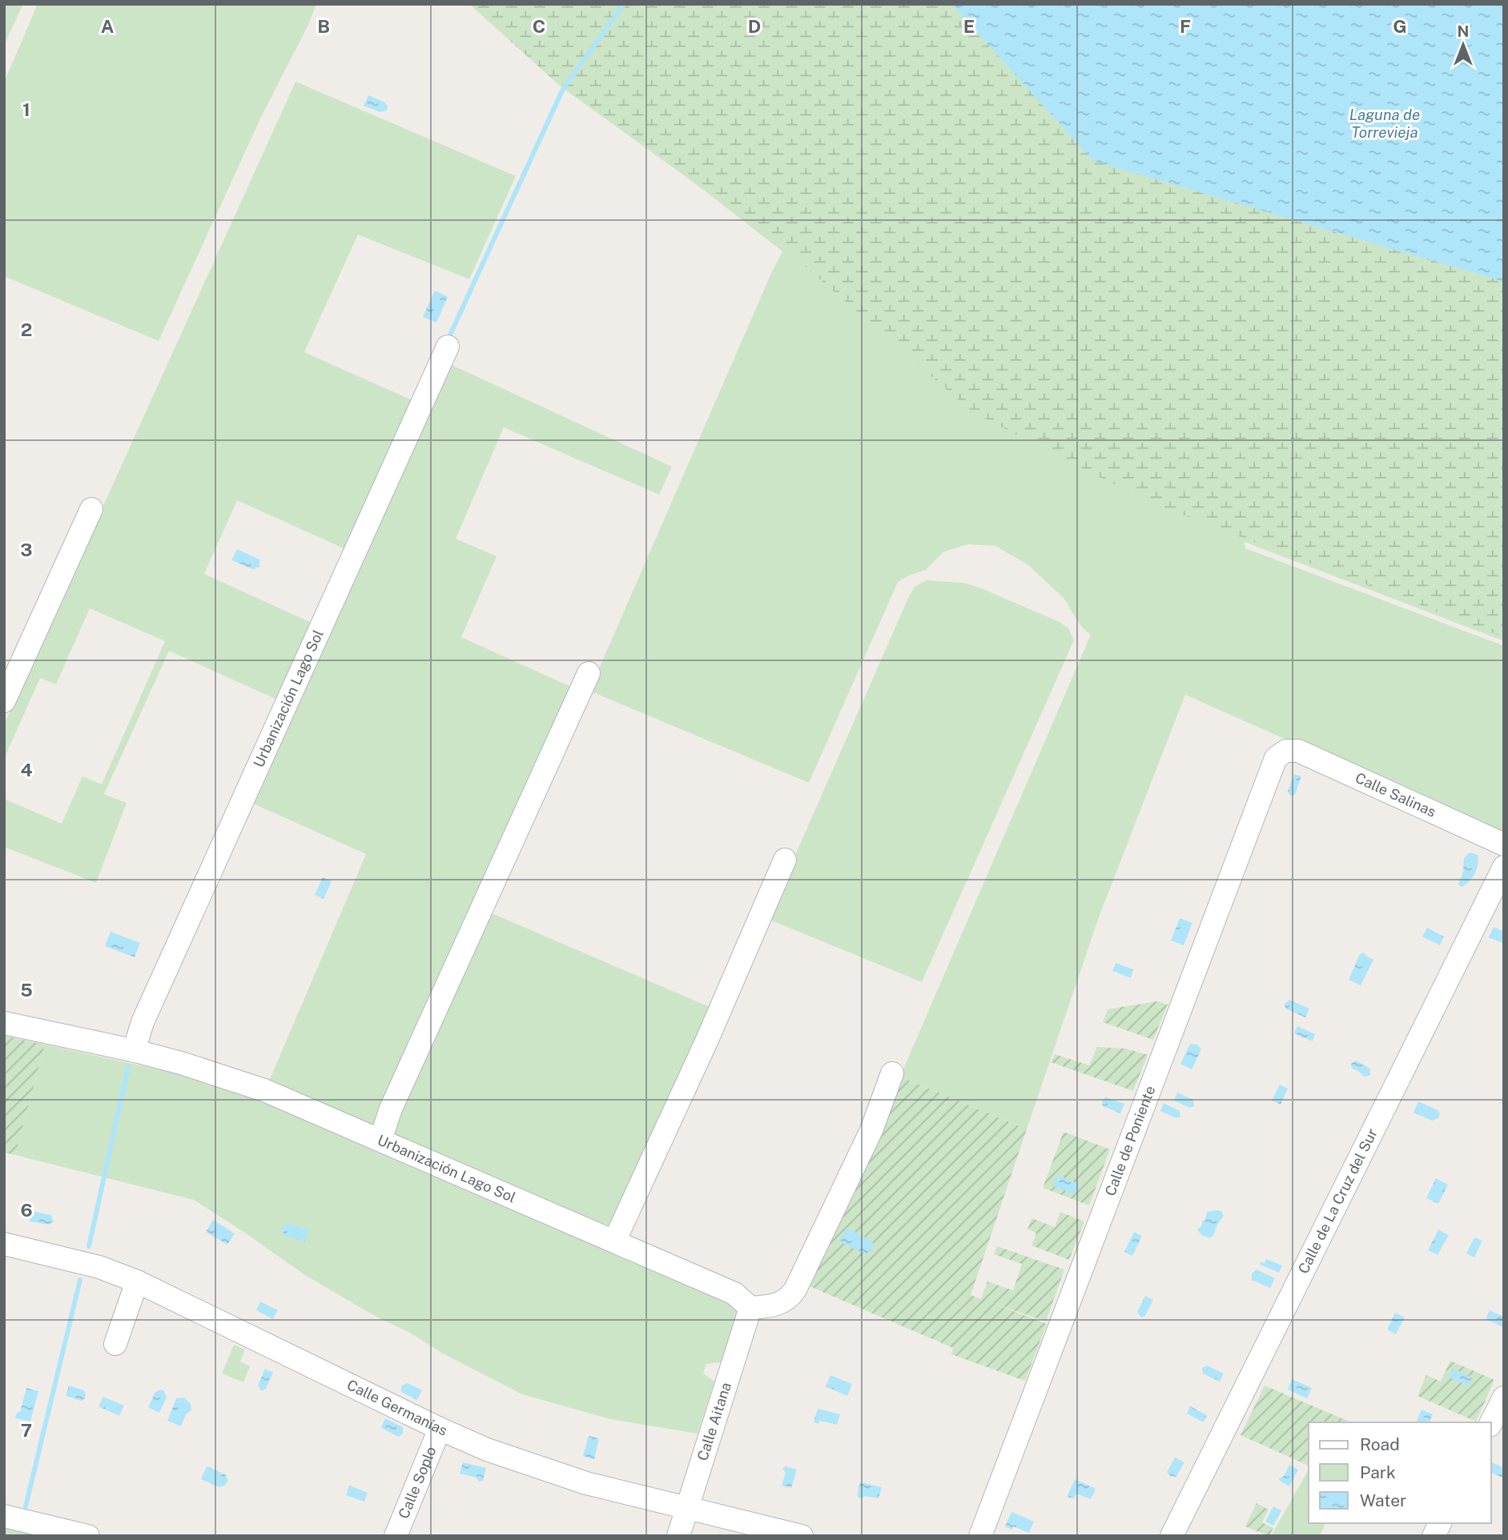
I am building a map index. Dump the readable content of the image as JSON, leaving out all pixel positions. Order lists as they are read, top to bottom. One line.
{"streets":{"street":["Urbanización Lago Sol","Calle Salinas","Calle de Poniente","Calle de La Cruz del Sur","Calle Germanías","Calle Aitana","Calle Soplo"]},"crossings":[["Urbanización Lago Sol","Calle Aitana"],["Calle Salinas","Calle de Poniente"],["Calle Germanías","Calle Aitana"],["Calle Germanías","Calle Soplo"]],"water":["Laguna de Torrevieja"],"legend":["Road","Park","Water"],"north":"top","grid":{"columns":["A","B","C","D","E","F","G"],"rows":["1","2","3","4","5","6","7"]}}
